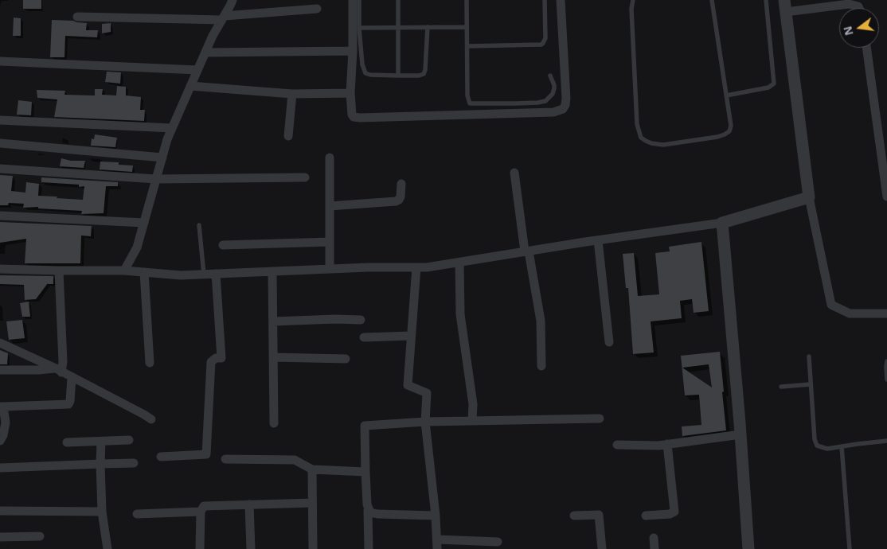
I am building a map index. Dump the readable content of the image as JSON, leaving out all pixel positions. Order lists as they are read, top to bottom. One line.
{"north":"left"}
